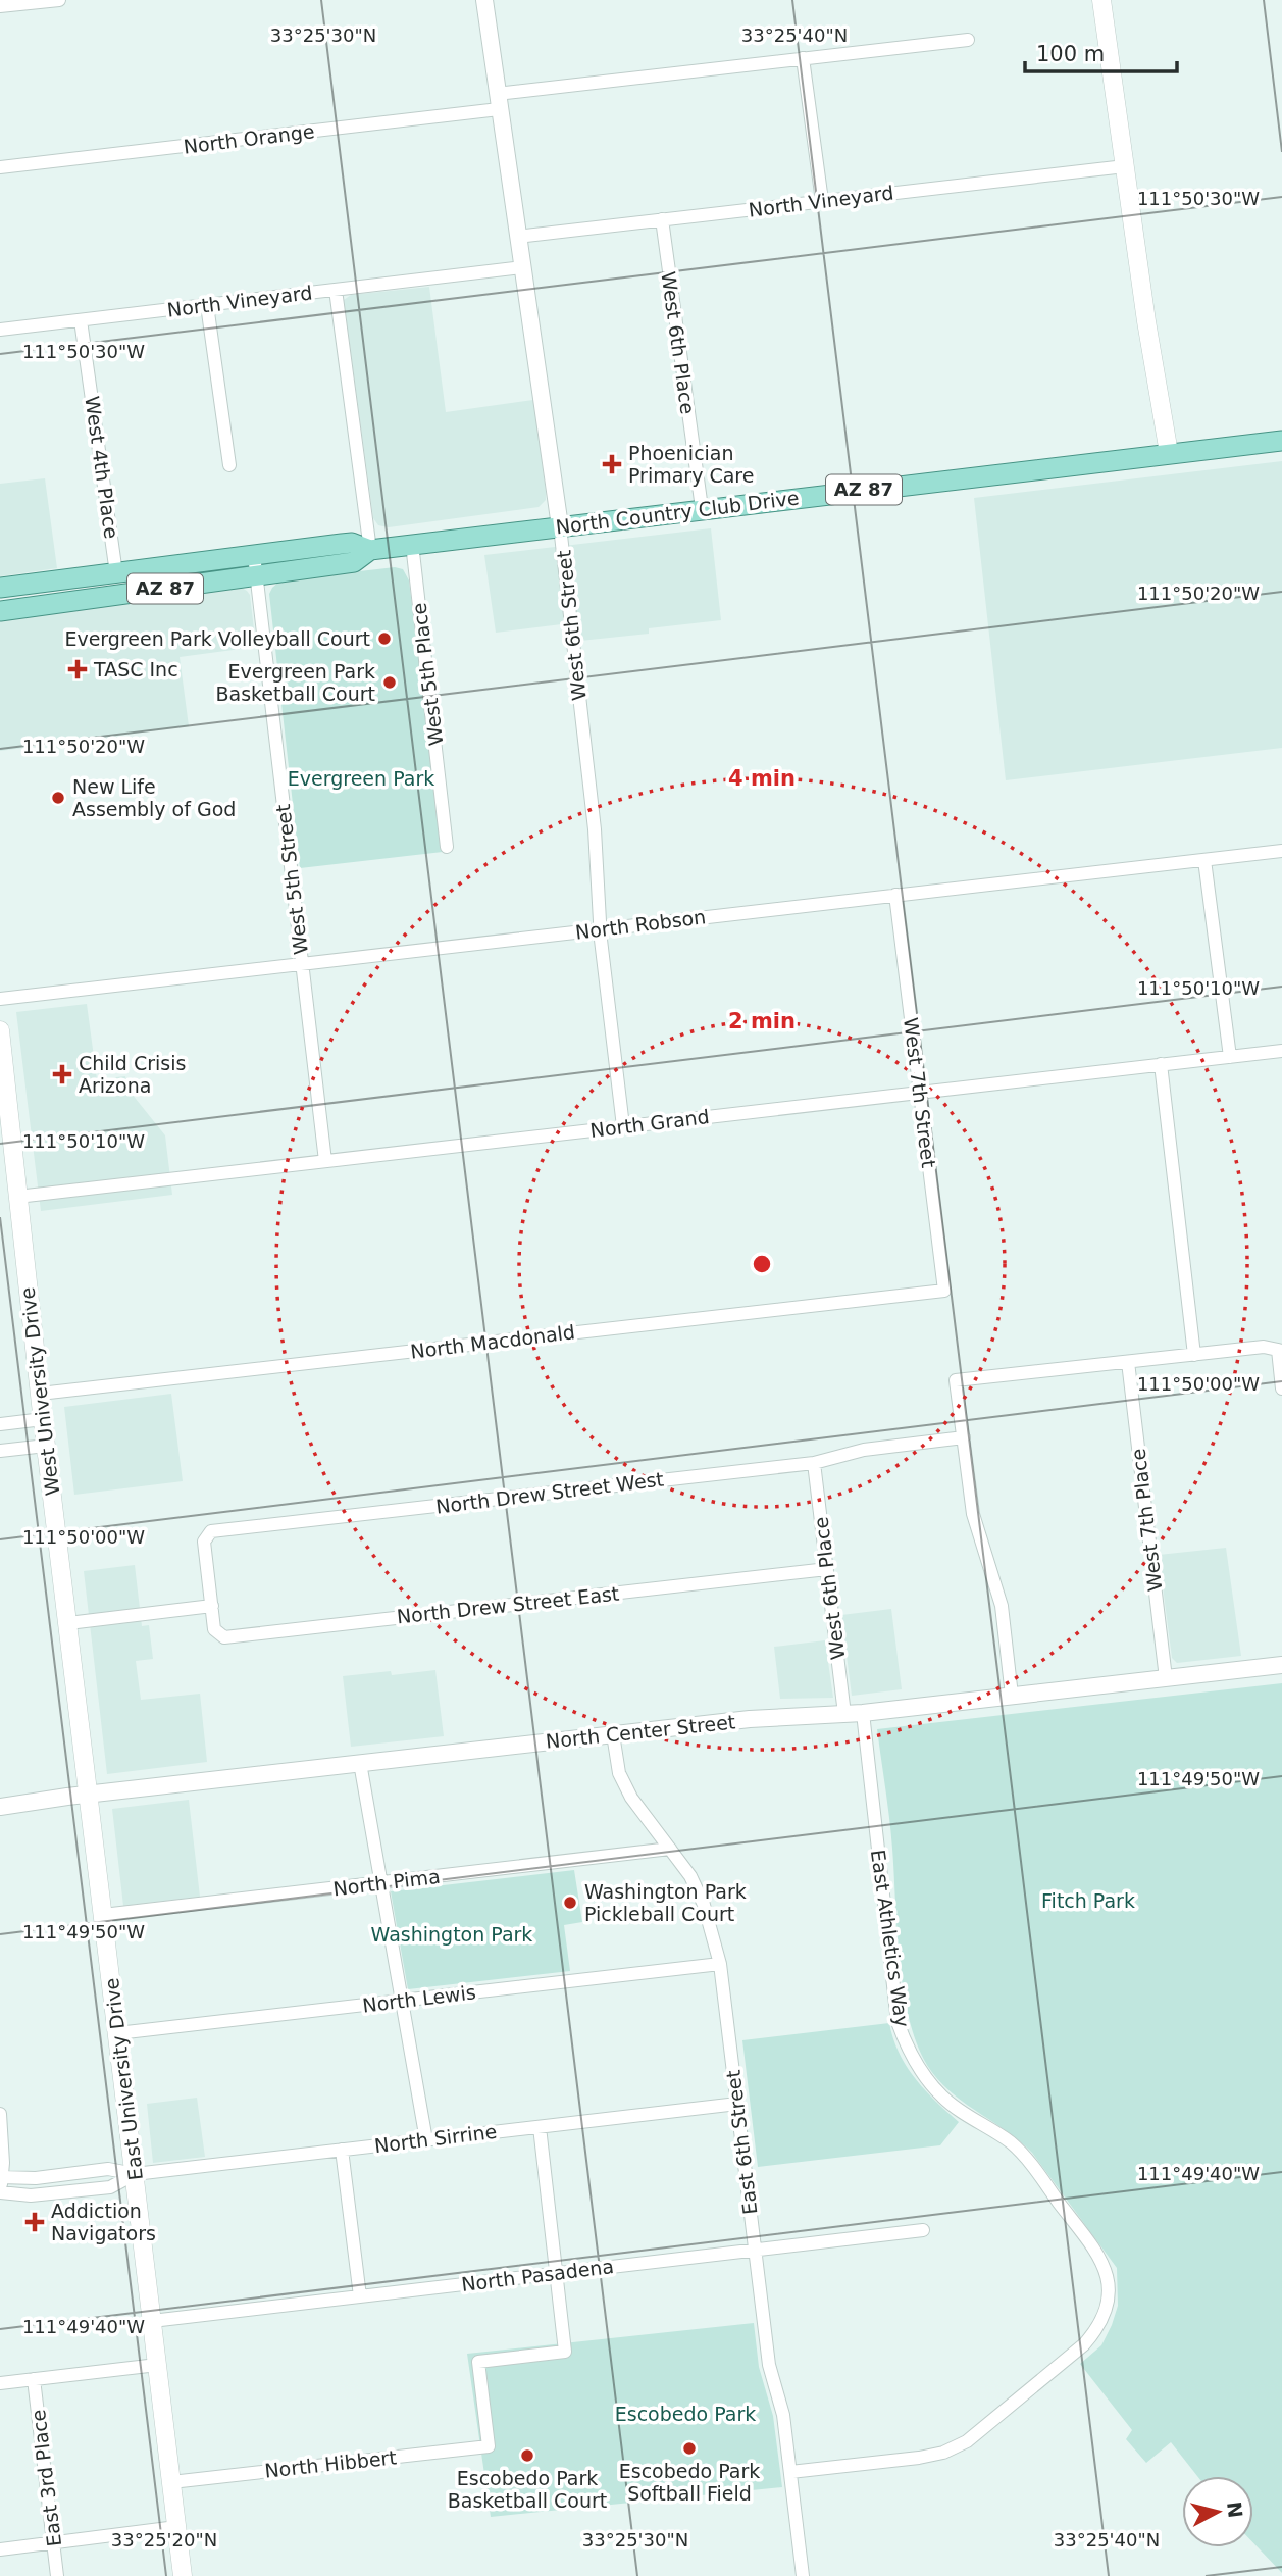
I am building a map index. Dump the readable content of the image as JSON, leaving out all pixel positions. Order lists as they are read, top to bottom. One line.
{"streets":{"main road":["AZ 87","North Country Club Drive","West University Drive","East University Drive"],"street":["North Orange","North Vineyard","West 6th Place","West 4th Place","West 6th Street","West 5th Place","West 5th Street","North Robson","West 7th Street","North Grand","North Macdonald","North Drew Street West","West 7th Place","North Drew Street East","North Center Street","North Pima","East Athletics Way","North Lewis","North Sirrine","East 6th Street","North Pasadena","North Hibbert","East 3rd Place"]},"crossings":[["North Orange","West 6th Street"],["North Vineyard","West 6th Place"],["North Vineyard","West 4th Place"],["North Vineyard","West 6th Street"],["West 6th Place","North Country Club Drive"],["West 6th Place","North Drew Street West"],["West 6th Place","North Drew Street East"],["West 6th Place","North Center Street"],["West 4th Place","North Country Club Drive"],["North Country Club Drive","West 6th Street"],["North Country Club Drive","West 5th Place"],["North Country Club Drive","West 5th Street"],["West 6th Street","North Robson"],["West 6th Street","North Grand"],["West 5th Street","North Robson"],["West 5th Street","North Grand"],["North Robson","West 7th Street"],["West 7th Street","North Grand"],["West 7th Street","North Macdonald"],["North Grand","West University Drive"],["North Macdonald","West University Drive"],["West University Drive","North Center Street"],["West University Drive","East University Drive"],["North Drew Street West","North Drew Street East"],["West 7th Place","North Center Street"],["North Center Street","East Athletics Way"],["North Center Street","East University Drive"],["North Center Street","East 6th Street"],["North Pima","East University Drive"],["North Pima","East 6th Street"],["East Athletics Way","East 6th Street"],["North Lewis","East University Drive"],["North Lewis","East 6th Street"],["East University Drive","North Sirrine"],["East University Drive","North Pasadena"],["East University Drive","North Hibbert"],["North Sirrine","East 6th Street"],["East 6th Street","North Pasadena"],["North Pasadena","North Hibbert"]],"parks":["Evergreen Park","Fitch Park","Washington Park","Escobedo Park"],"places":{"health":["Phoenician Primary Care","TASC Inc","Child Crisis Arizona","Addiction Navigators"],"other":["Evergreen Park Volleyball Court","Evergreen Park Basketball Court","New Life Assembly of God","Washington Park Pickleball Court","Escobedo Park Softball Field","Escobedo Park Basketball Court"]},"scale_bar":"100 m","north":"right","coordinates":["33°25'30\"N","33°25'40\"N","111°50'30\"W","111°50'20\"W","111°50'10\"W","111°50'00\"W","111°49'50\"W","111°49'40\"W","33°25'20\"N"],"rings":["4 min","2 min"]}
